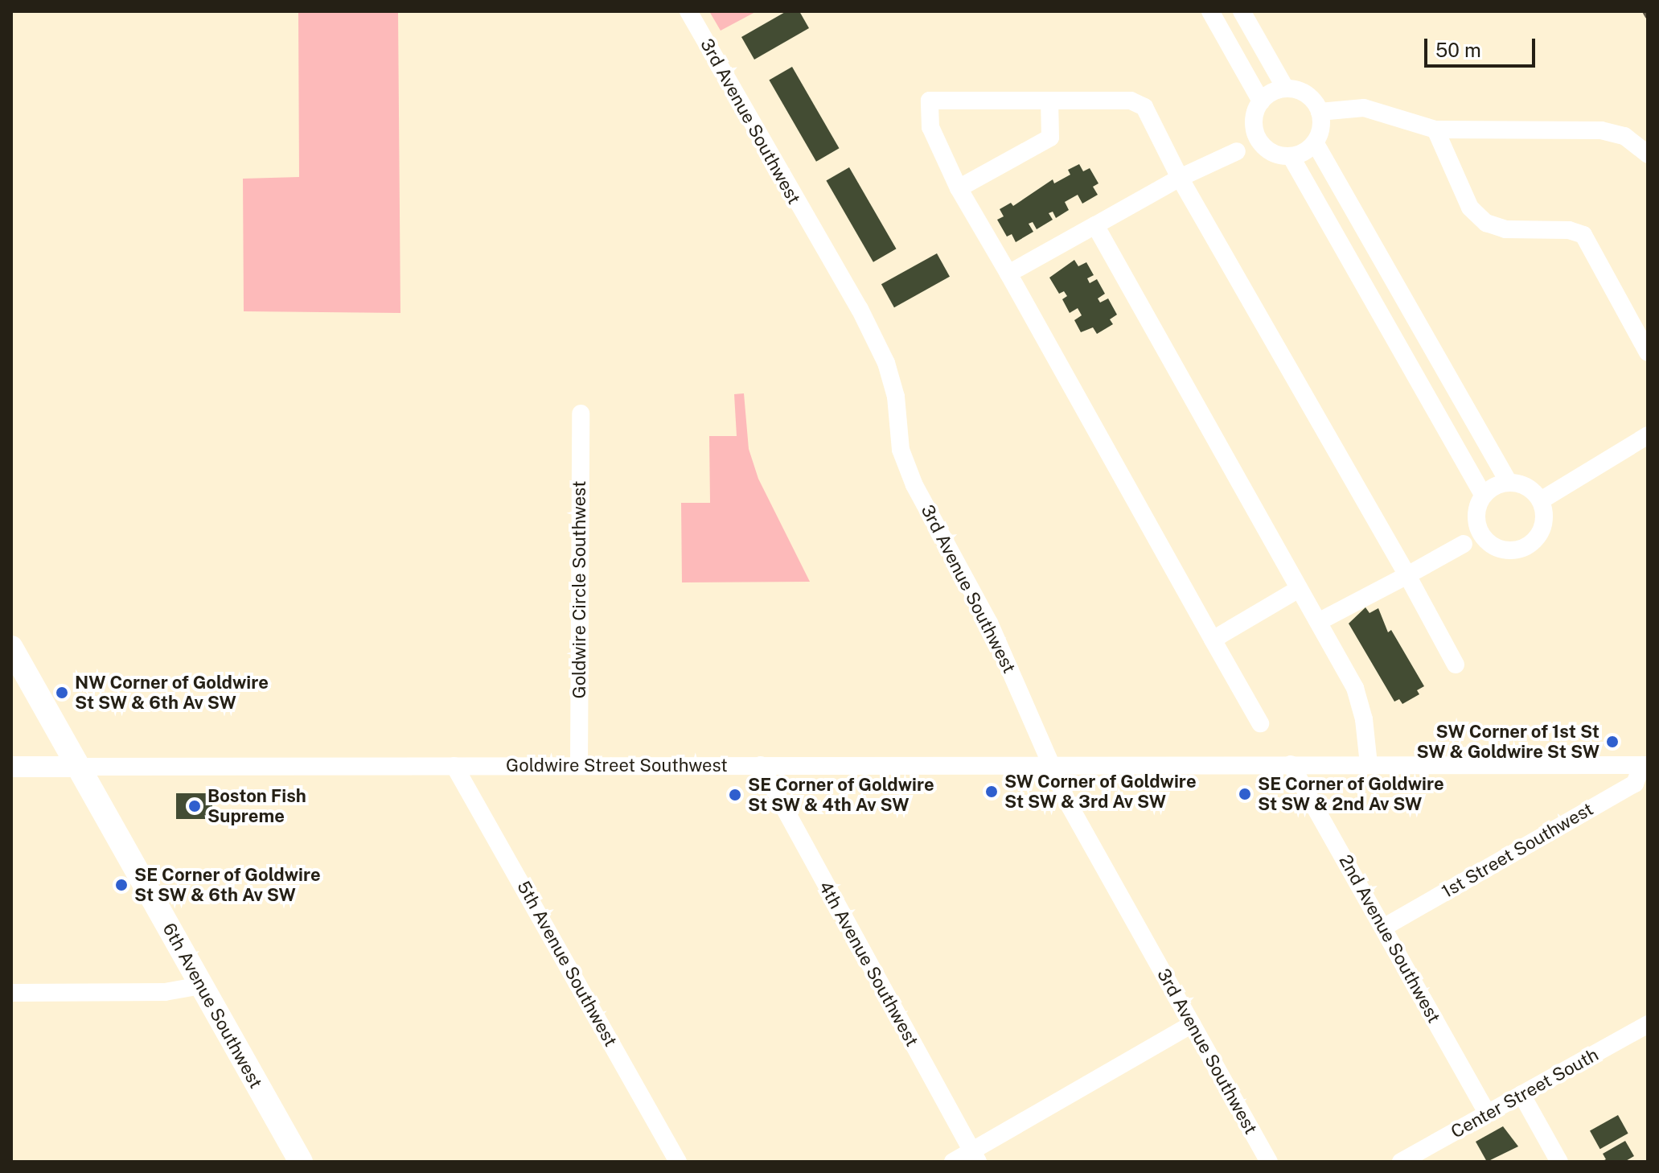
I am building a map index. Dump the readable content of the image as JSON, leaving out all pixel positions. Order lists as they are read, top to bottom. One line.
{"streets":{"main road":["6th Avenue Southwest"],"street":["3rd Avenue Southwest","Goldwire Circle Southwest","Goldwire Street Southwest","1st Street Southwest","2nd Avenue Southwest","5th Avenue Southwest","4th Avenue Southwest","Center Street South"]},"crossings":[["3rd Avenue Southwest","Goldwire Street Southwest"],["Goldwire Circle Southwest","Goldwire Street Southwest"],["Goldwire Street Southwest","1st Street Southwest"],["Goldwire Street Southwest","2nd Avenue Southwest"],["Goldwire Street Southwest","5th Avenue Southwest"],["Goldwire Street Southwest","4th Avenue Southwest"],["Goldwire Street Southwest","6th Avenue Southwest"],["1st Street Southwest","2nd Avenue Southwest"],["2nd Avenue Southwest","Center Street South"]],"places":["NW Corner of Goldwire St SW & 6th Av SW","SW Corner of 1st St SW & Goldwire St SW","SW Corner of Goldwire St SW & 3rd Av SW","SE Corner of Goldwire St SW & 2nd Av SW","SE Corner of Goldwire St SW & 4th Av SW","Boston Fish Supreme","SE Corner of Goldwire St SW & 6th Av SW"],"scale_bar":"50 m"}
